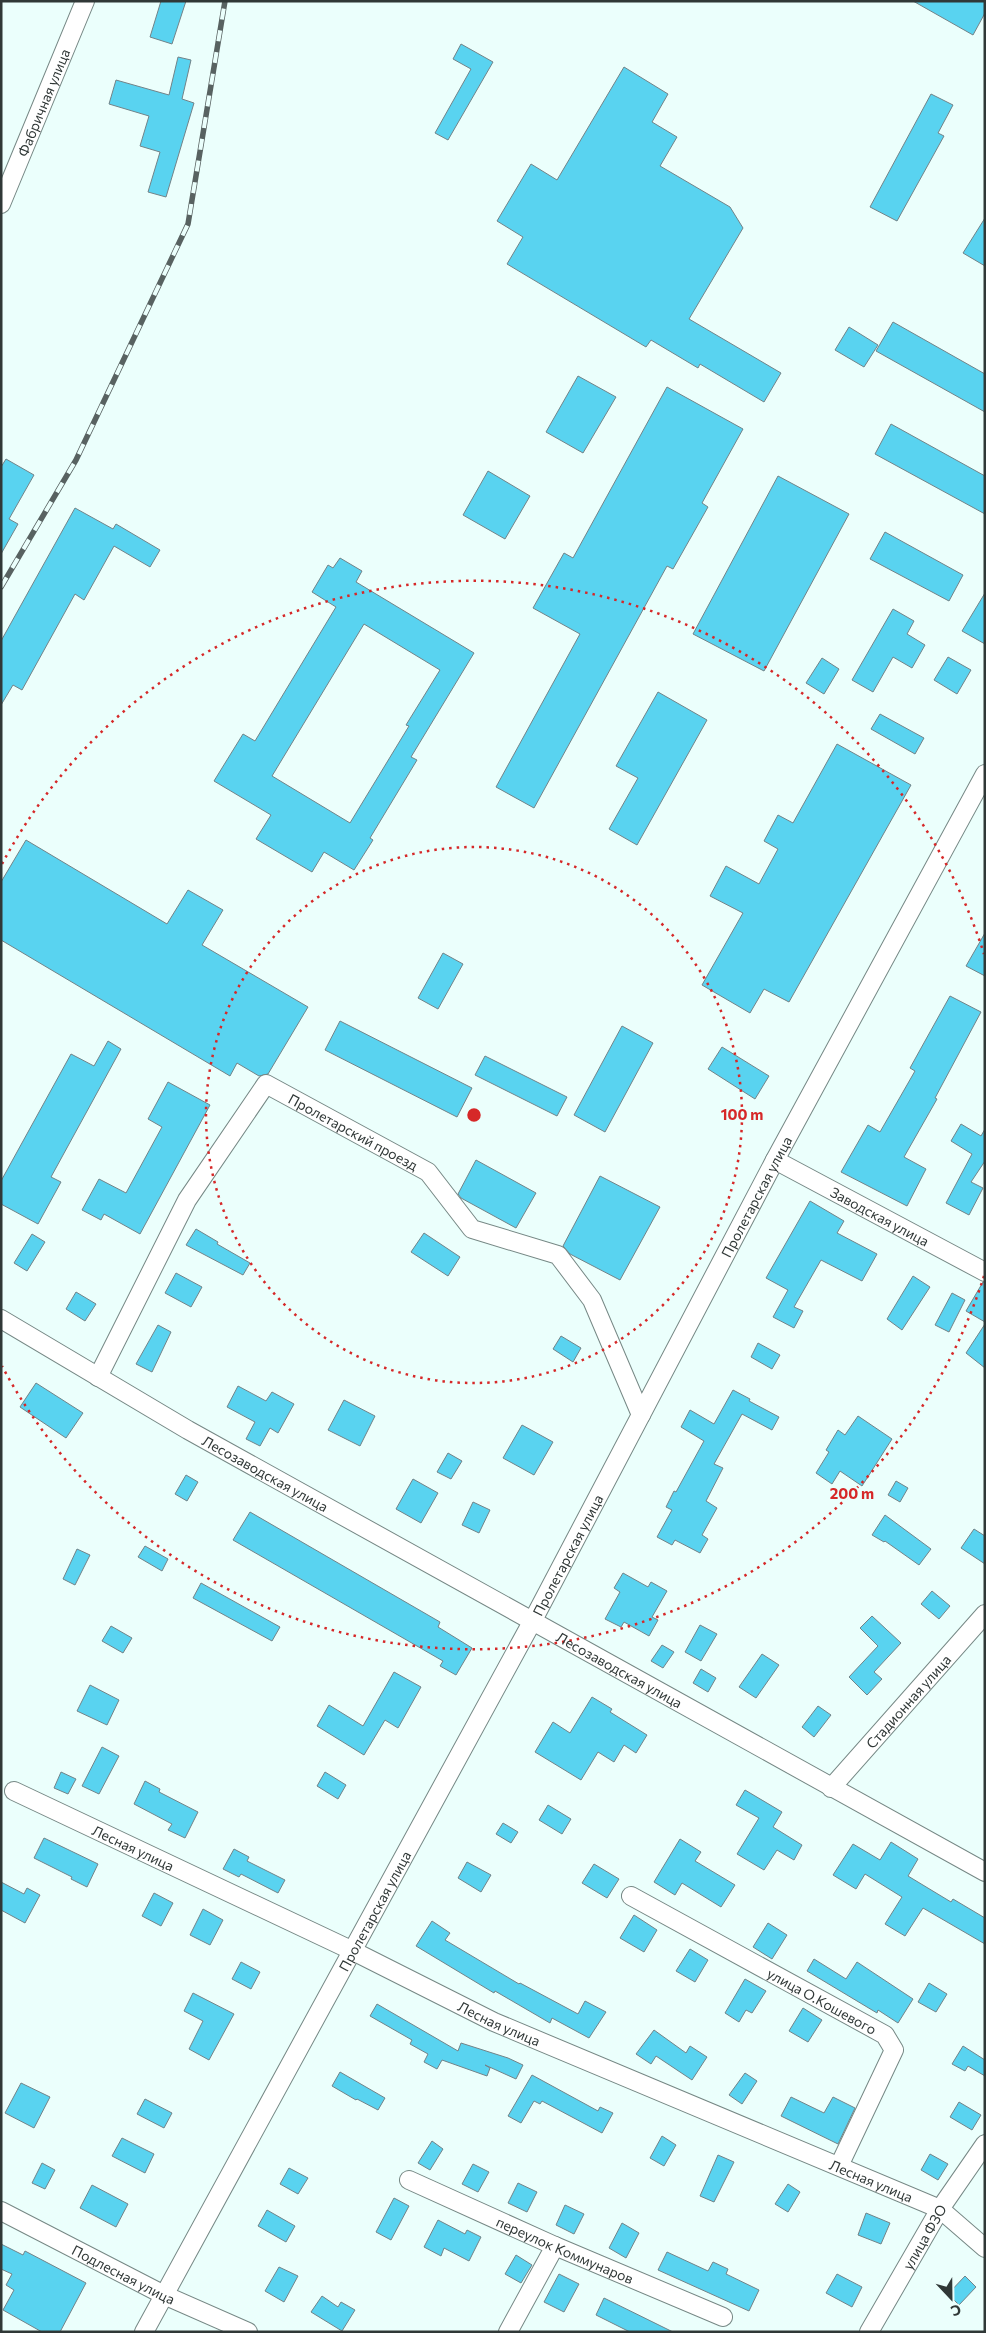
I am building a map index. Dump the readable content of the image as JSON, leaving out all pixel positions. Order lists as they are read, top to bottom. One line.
{"streets":{"street":["Фабричная улица","Пролетарский проезд","Пролетарская улица","Заводская улица","Лесозаводская улица","Стадионная улица","Лесная улица","улица О.Кошевого","улица ФЗО","переулок Коммунаров","Подлесная улица"]},"crossings":[["Пролетарский проезд","Пролетарская улица"],["Пролетарский проезд","Лесозаводская улица"],["Пролетарская улица","Заводская улица"],["Пролетарская улица","Лесозаводская улица"],["Пролетарская улица","Лесная улица"],["Пролетарская улица","Подлесная улица"],["Лесозаводская улица","Стадионная улица"],["Лесная улица","улица О.Кошевого"],["Лесная улица","улица ФЗО"]],"north":"bottom","rings":["100 m","200 m"]}
